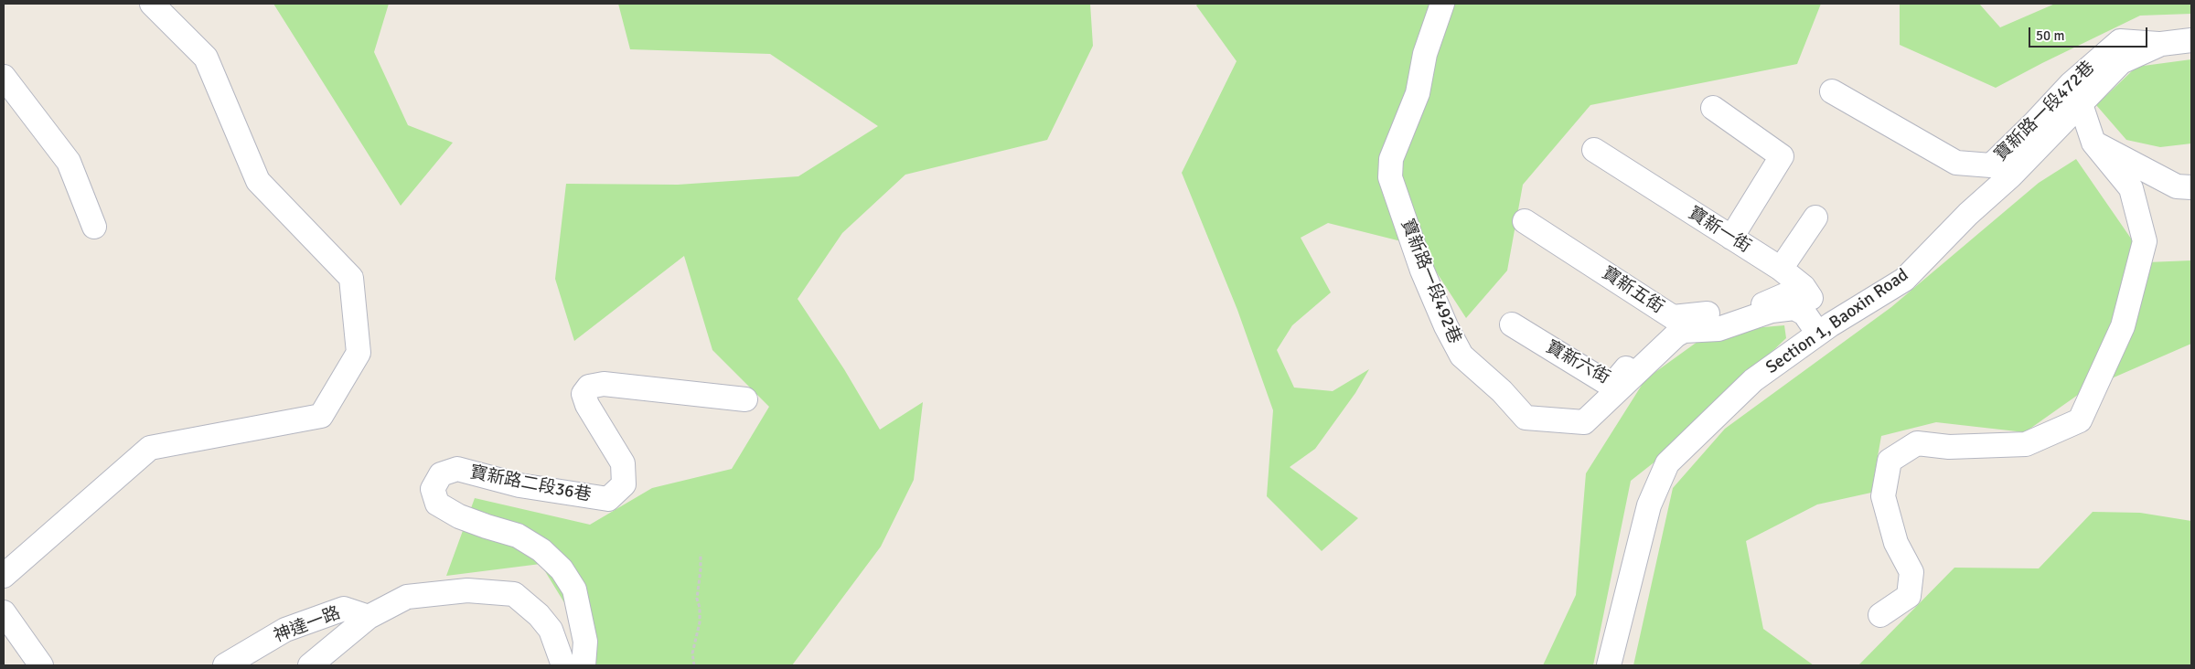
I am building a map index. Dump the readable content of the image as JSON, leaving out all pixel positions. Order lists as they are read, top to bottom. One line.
{"streets":{"street":["寶新路一段472巷","寶新一街","寶新路一段492巷","寶新五街","Section 1, Baoxin Road","寶新六街","寶新路二段36巷","神達一路"]},"crossings":[["寶新路一段472巷","Section 1, Baoxin Road"],["寶新一街","寶新路一段492巷"],["寶新一街","寶新五街"],["寶新一街","Section 1, Baoxin Road"],["寶新路一段492巷","Section 1, Baoxin Road"],["寶新五街","寶新六街"]],"scale_bar":"50 m"}
